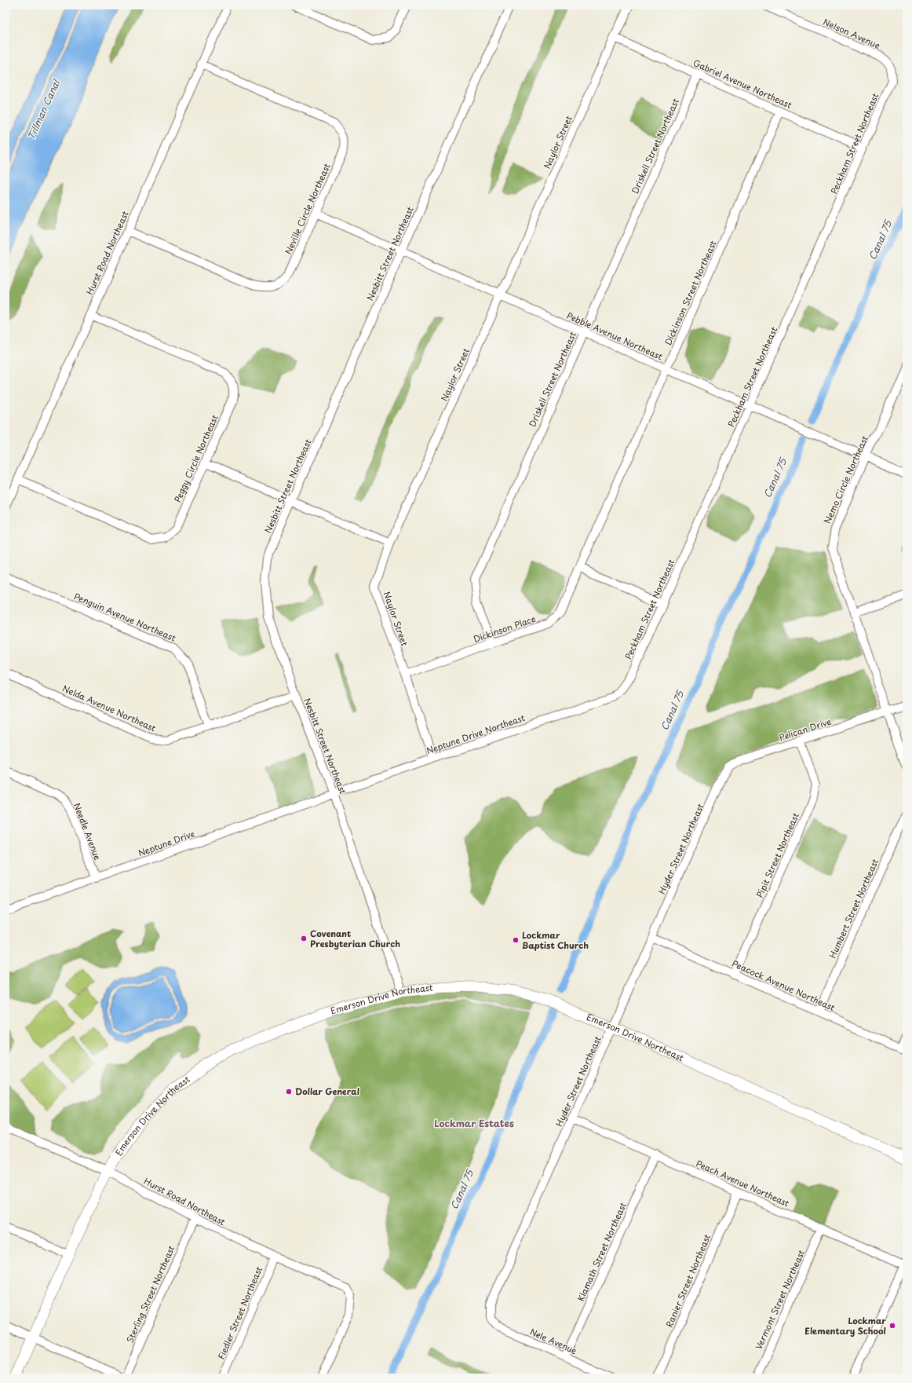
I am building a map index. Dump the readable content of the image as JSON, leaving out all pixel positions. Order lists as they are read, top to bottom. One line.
{"streets":{"street":["Nelson Avenue","Gabriel Avenue Northeast","Naylor Street","Peckham Street Northeast","Driskell Street Northeast","Neville Circle Northeast","Hurst Road Northeast","Nesbitt Street Northeast","Dickinson Street Northeast","Pebble Avenue Northeast","Peggy Circle Northeast","Nemo Circle Northeast","Penguin Avenue Northeast","Dickinson Place","Nelda Avenue Northeast","Pelican Drive","Neptune Drive Northeast","Needle Avenue","Neptune Drive","Hyder Street Northeast","Pipit Street Northeast","Humbert Street Northeast","Peacock Avenue Northeast","Emerson Drive Northeast","Peach Avenue Northeast","Klamath Street Northeast","Ranier Street Northeast","Sterling Street Northeast","Vermont Street Northeast","Fiedler Street Northeast","Nele Avenue"]},"crossings":[["Nelson Avenue","Peckham Street Northeast"],["Gabriel Avenue Northeast","Naylor Street"],["Gabriel Avenue Northeast","Peckham Street Northeast"],["Gabriel Avenue Northeast","Driskell Street Northeast"],["Gabriel Avenue Northeast","Dickinson Street Northeast"],["Naylor Street","Pebble Avenue Northeast"],["Naylor Street","Dickinson Place"],["Naylor Street","Neptune Drive Northeast"],["Peckham Street Northeast","Pebble Avenue Northeast"],["Peckham Street Northeast","Neptune Drive Northeast"],["Driskell Street Northeast","Pebble Avenue Northeast"],["Driskell Street Northeast","Dickinson Place"],["Neville Circle Northeast","Hurst Road Northeast"],["Neville Circle Northeast","Pebble Avenue Northeast"],["Hurst Road Northeast","Peggy Circle Northeast"],["Hurst Road Northeast","Emerson Drive Northeast"],["Hurst Road Northeast","Sterling Street Northeast"],["Hurst Road Northeast","Fiedler Street Northeast"],["Nesbitt Street Northeast","Pebble Avenue Northeast"],["Nesbitt Street Northeast","Nelda Avenue Northeast"],["Nesbitt Street Northeast","Neptune Drive Northeast"],["Nesbitt Street Northeast","Neptune Drive"],["Nesbitt Street Northeast","Emerson Drive Northeast"],["Dickinson Street Northeast","Pebble Avenue Northeast"],["Dickinson Street Northeast","Dickinson Place"],["Pebble Avenue Northeast","Nemo Circle Northeast"],["Nemo Circle Northeast","Pelican Drive"],["Penguin Avenue Northeast","Nelda Avenue Northeast"],["Pelican Drive","Hyder Street Northeast"],["Pelican Drive","Pipit Street Northeast"],["Neptune Drive Northeast","Neptune Drive"],["Needle Avenue","Neptune Drive"],["Hyder Street Northeast","Peacock Avenue Northeast"],["Hyder Street Northeast","Emerson Drive Northeast"],["Hyder Street Northeast","Peach Avenue Northeast"],["Hyder Street Northeast","Nele Avenue"],["Pipit Street Northeast","Peacock Avenue Northeast"],["Humbert Street Northeast","Peacock Avenue Northeast"],["Peach Avenue Northeast","Klamath Street Northeast"],["Peach Avenue Northeast","Ranier Street Northeast"],["Peach Avenue Northeast","Vermont Street Northeast"],["Klamath Street Northeast","Nele Avenue"]],"districts":["Lockmar Estates"],"water":["Tillman Canal","Canal 75"],"places":["Covenant Presbyterian Church","Lockmar Baptist Church","Dollar General","Lockmar Elementary School"]}
